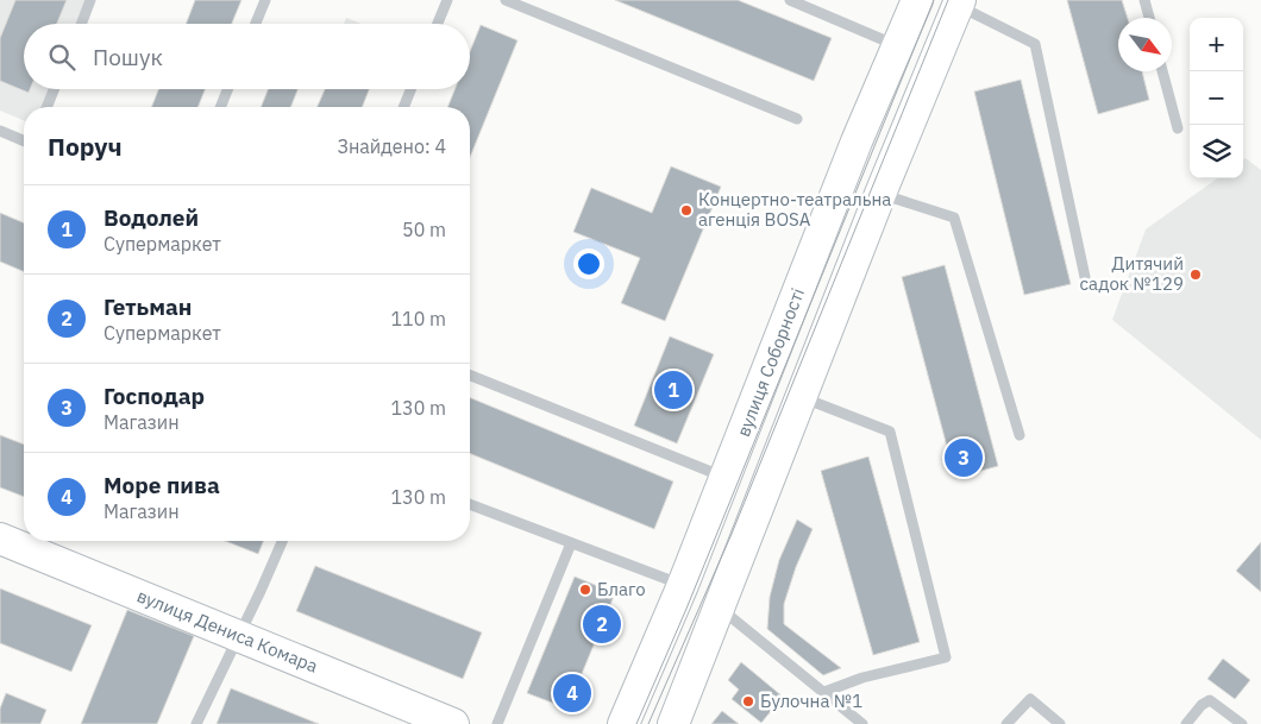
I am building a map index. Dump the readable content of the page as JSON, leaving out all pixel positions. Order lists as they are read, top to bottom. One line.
{"streets":{"main road":["вулиця Соборності","вулиця Дениса Комара"]},"places":["Концертно-театральна агенція BOSA","Дитячий садок №129","Благо","Булочна №1"],"north":"bottom right","page":{"map_buttons":["+","−"],"search":"Пошук","heading":["Поруч","Знайдено: 4"],"list":[{"mark":"1","name":"Водолей","note":"Супермаркет","value":"50 m"},{"mark":"2","name":"Гетьман","note":"Супермаркет","value":"110 m"},{"mark":"3","name":"Господар","note":"Магазин","value":"130 m"},{"mark":"4","name":"Море пива","note":"Магазин","value":"130 m"}],"pins":["1","3","2","4"]}}
